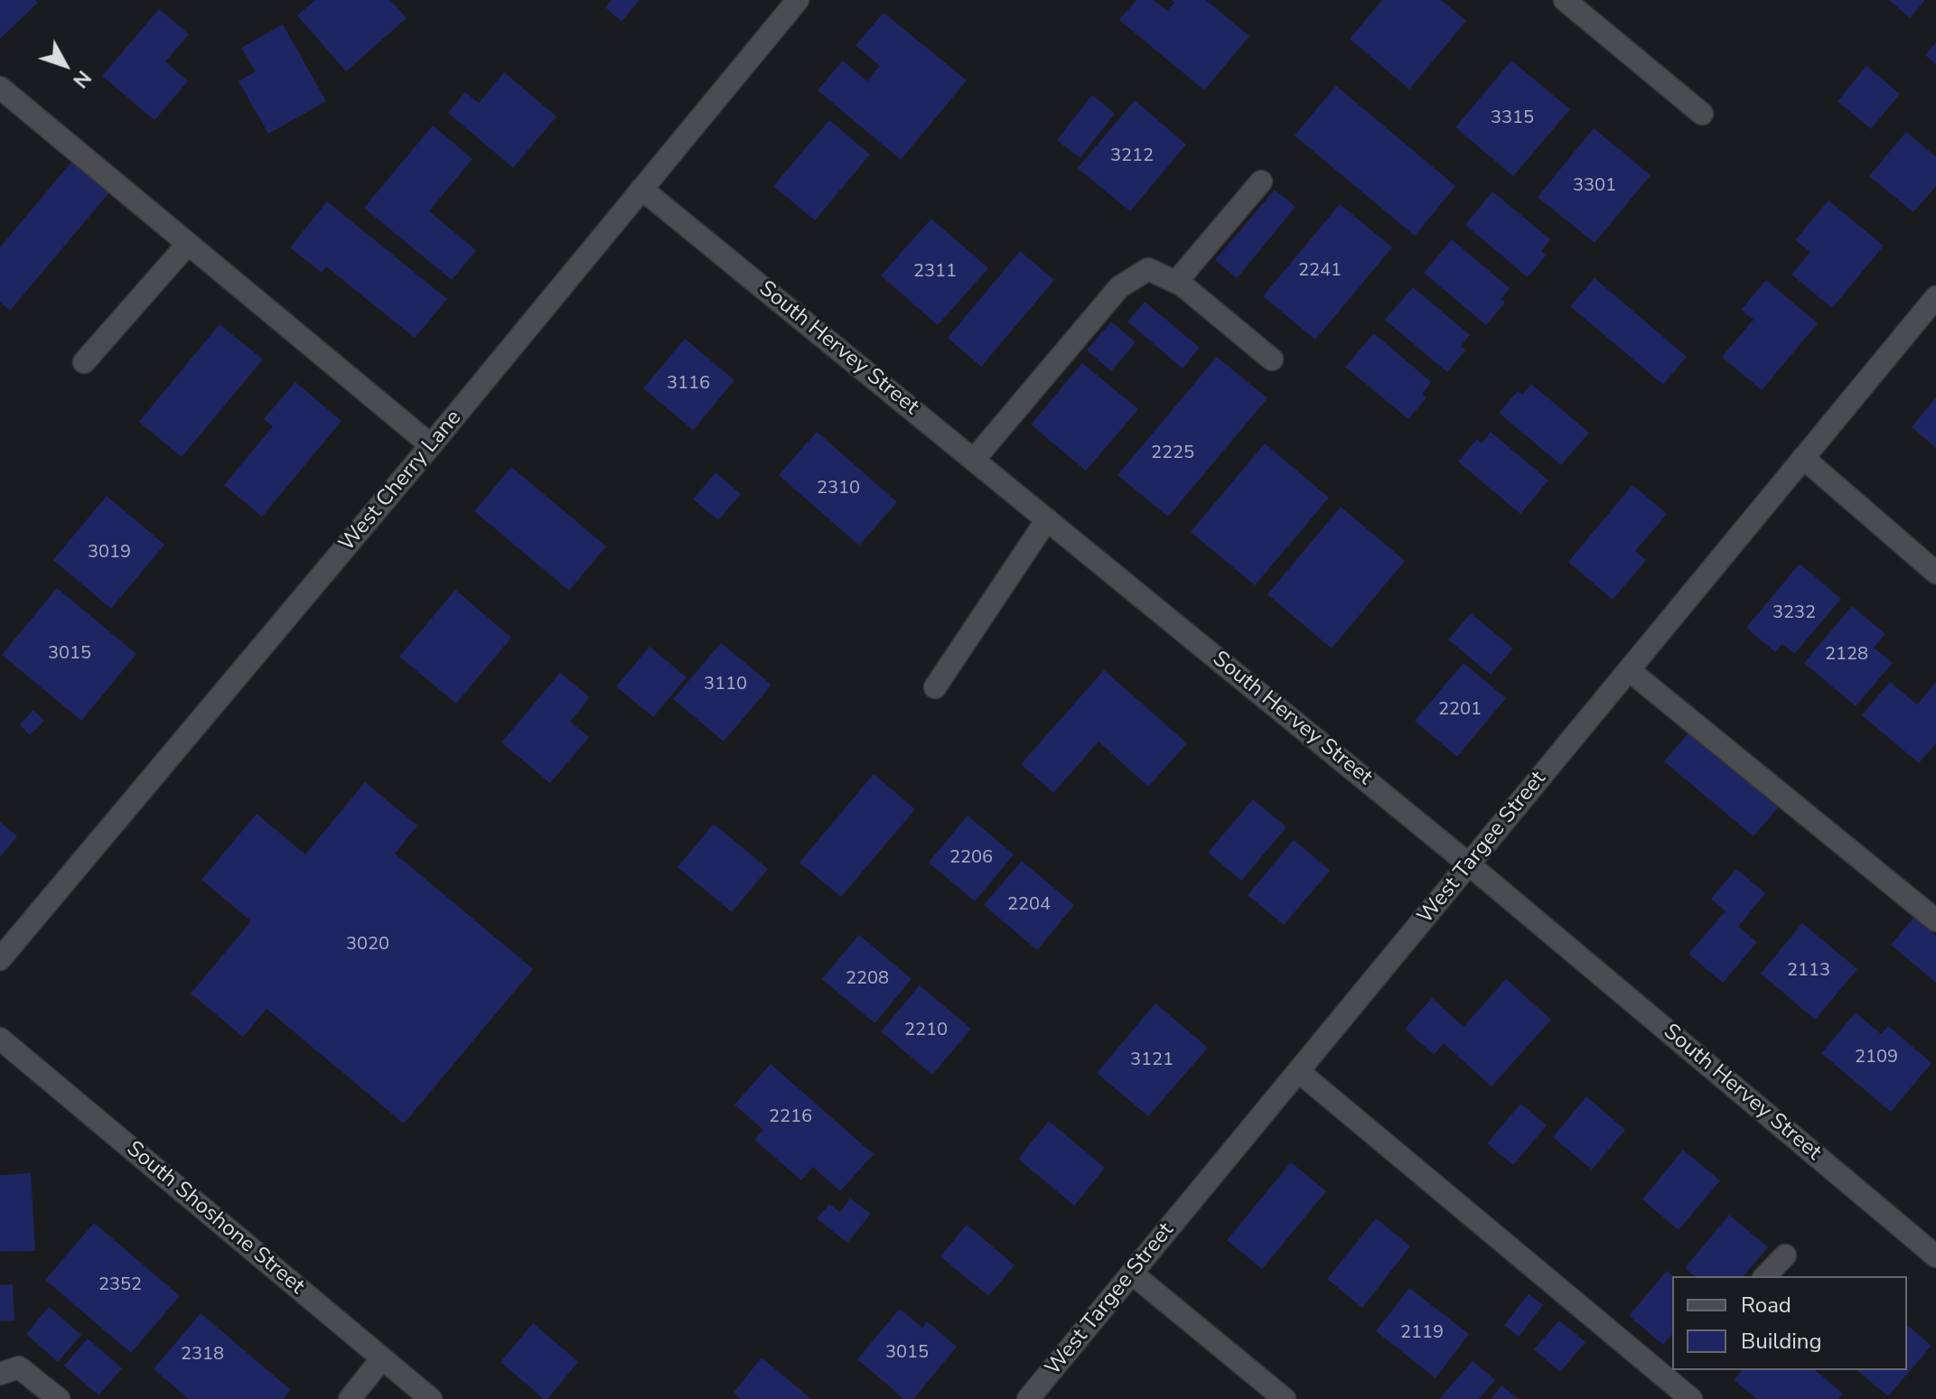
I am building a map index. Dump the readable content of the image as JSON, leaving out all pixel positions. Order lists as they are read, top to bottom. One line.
{"streets":{"street":["South Hervey Street","West Cherry Lane","West Targee Street","South Shoshone Street"]},"crossings":[["South Hervey Street","West Cherry Lane"],["South Hervey Street","West Targee Street"]],"house_numbers":["3315","3212","3301","2241","2311","3116","2225","2310","3019","3232","3015","2128","3110","2201","2206","2204","3020","2113","2208","2210","2109","3121","2216","2352","2119","3015","2318"],"legend":["Road","Building"],"north":"bottom right"}
